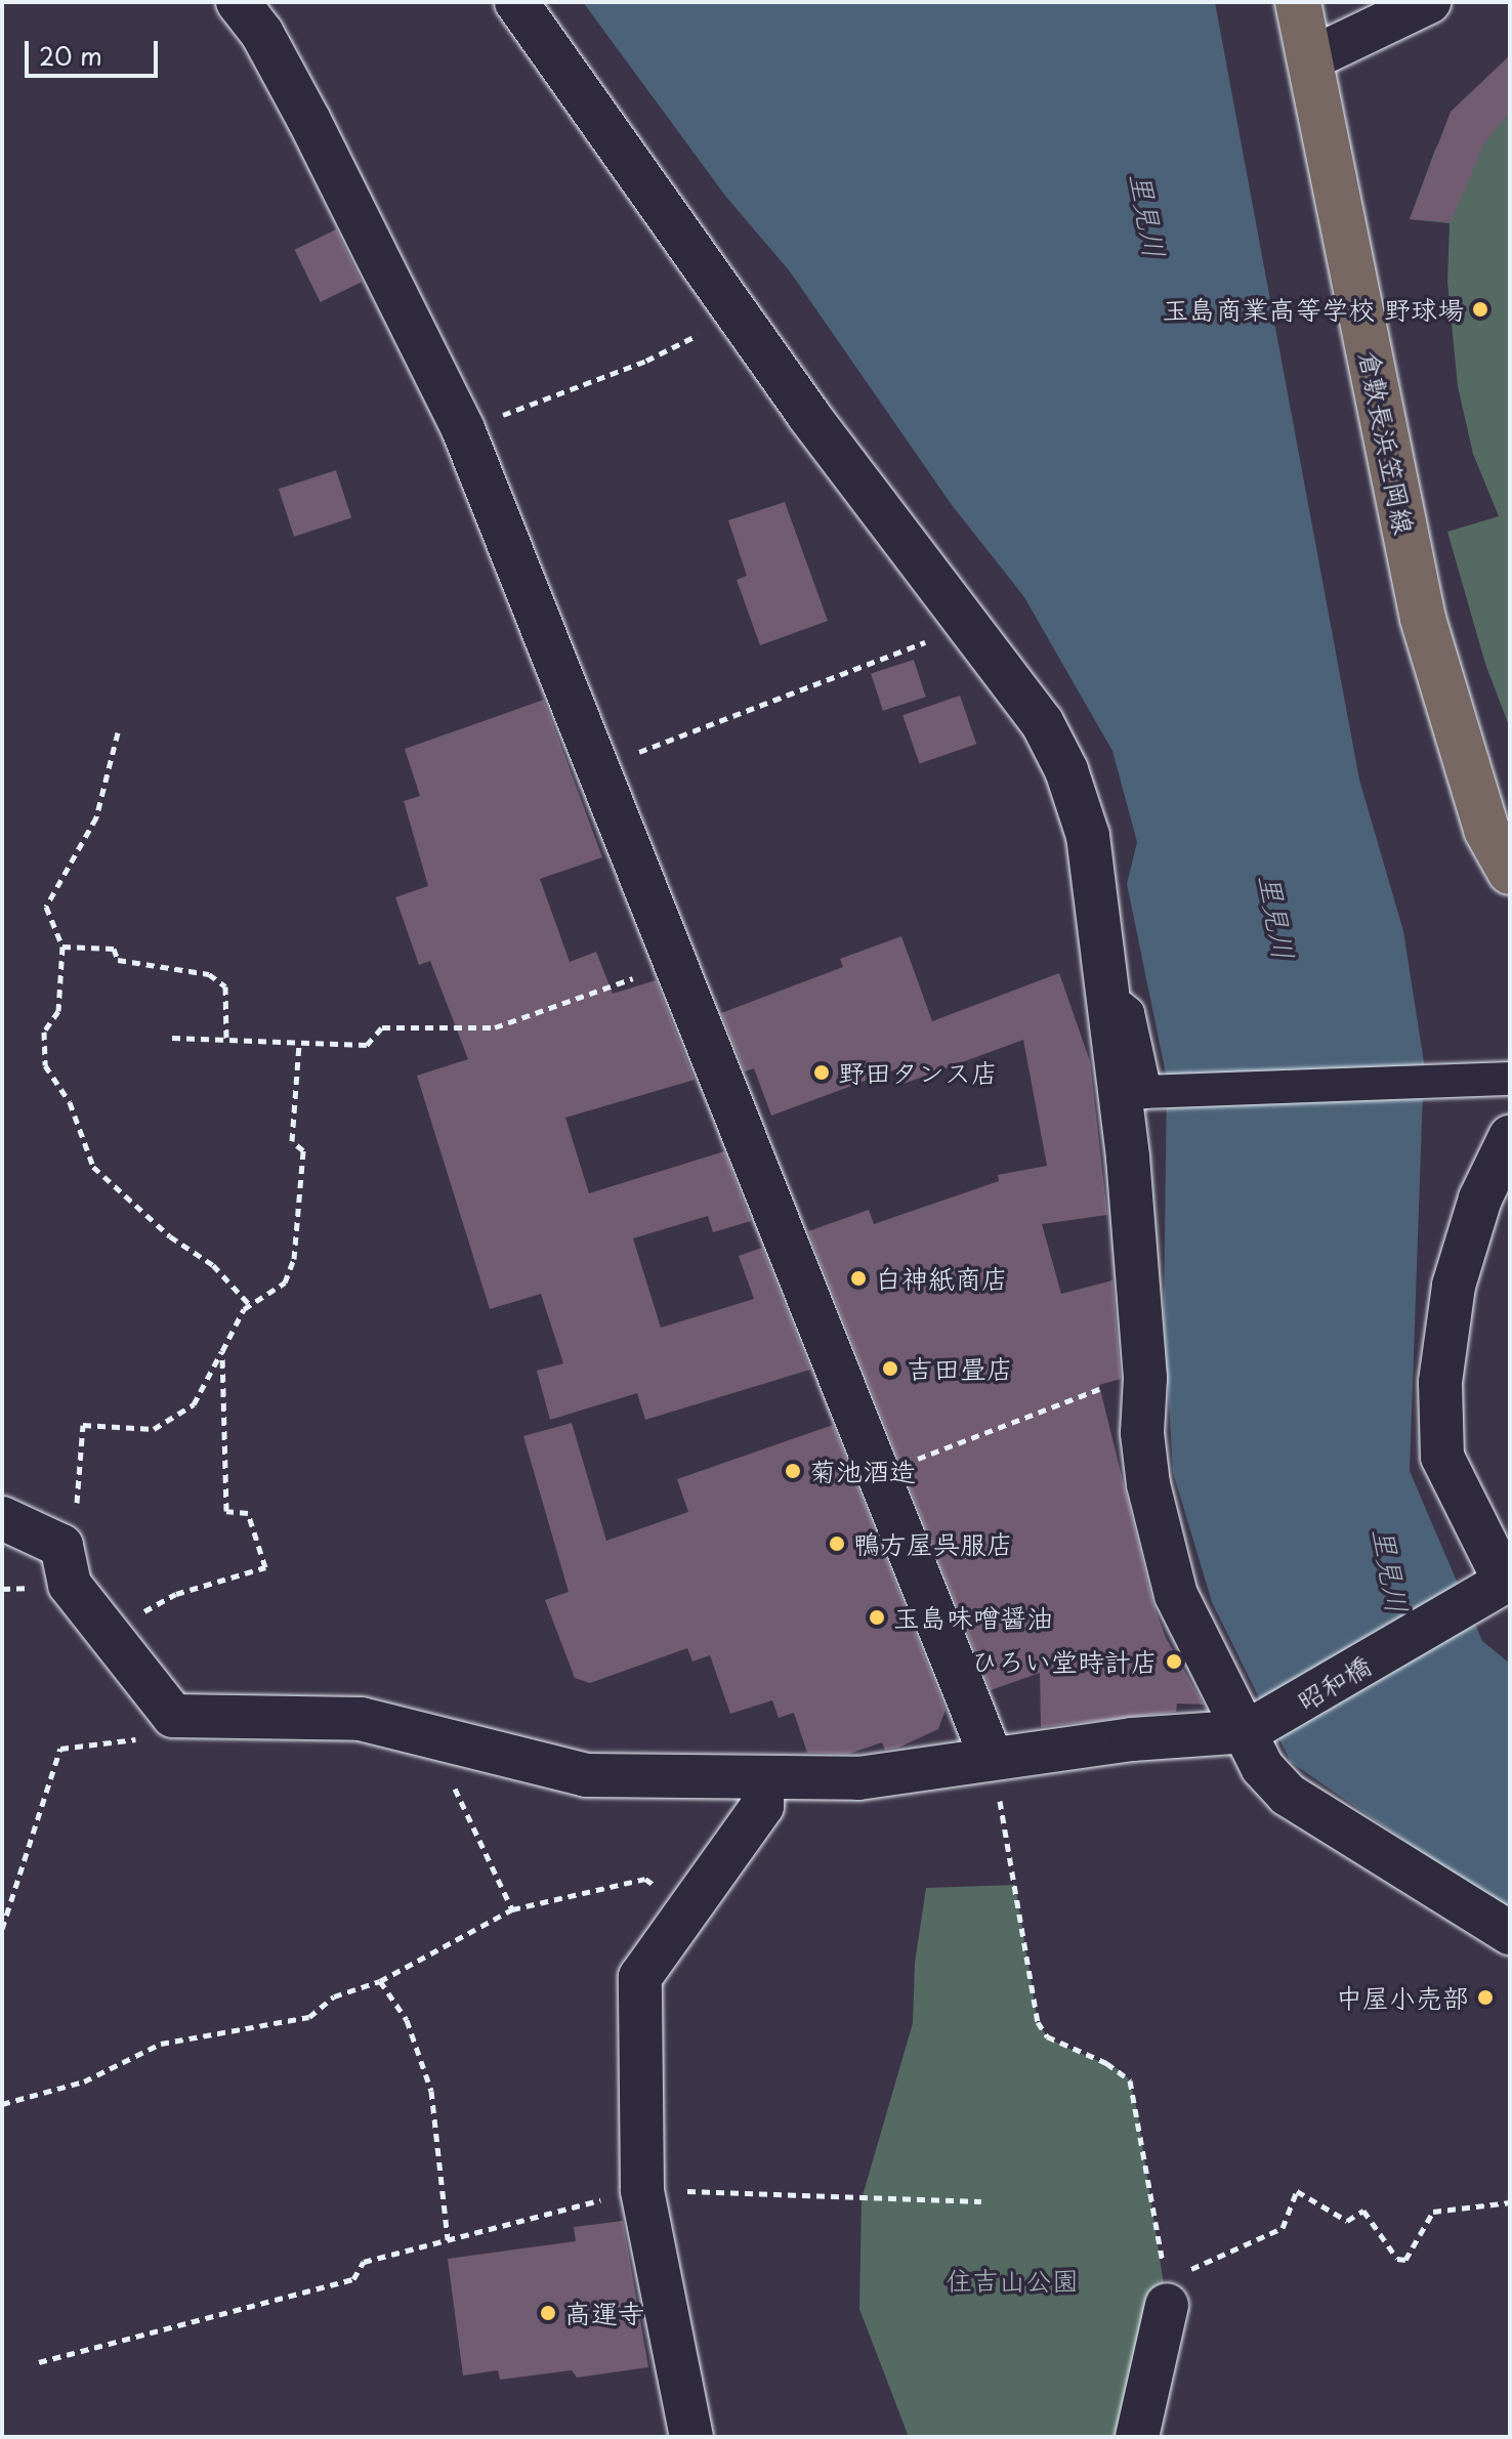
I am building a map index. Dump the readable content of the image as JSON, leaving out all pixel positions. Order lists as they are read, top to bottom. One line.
{"streets":{"main road":["倉敷長浜笠岡線"],"street":["昭和橋"]},"water":["里見川"],"parks":["住吉山公園"],"places":["玉島商業高等学校 野球場","野田タンス店","白神紙商店","吉田畳店","菊池酒造","鴨方屋呉服店","玉島味噌醤油","ひろい堂時計店","中屋小売部","高運寺"],"scale_bar":"20 m"}
